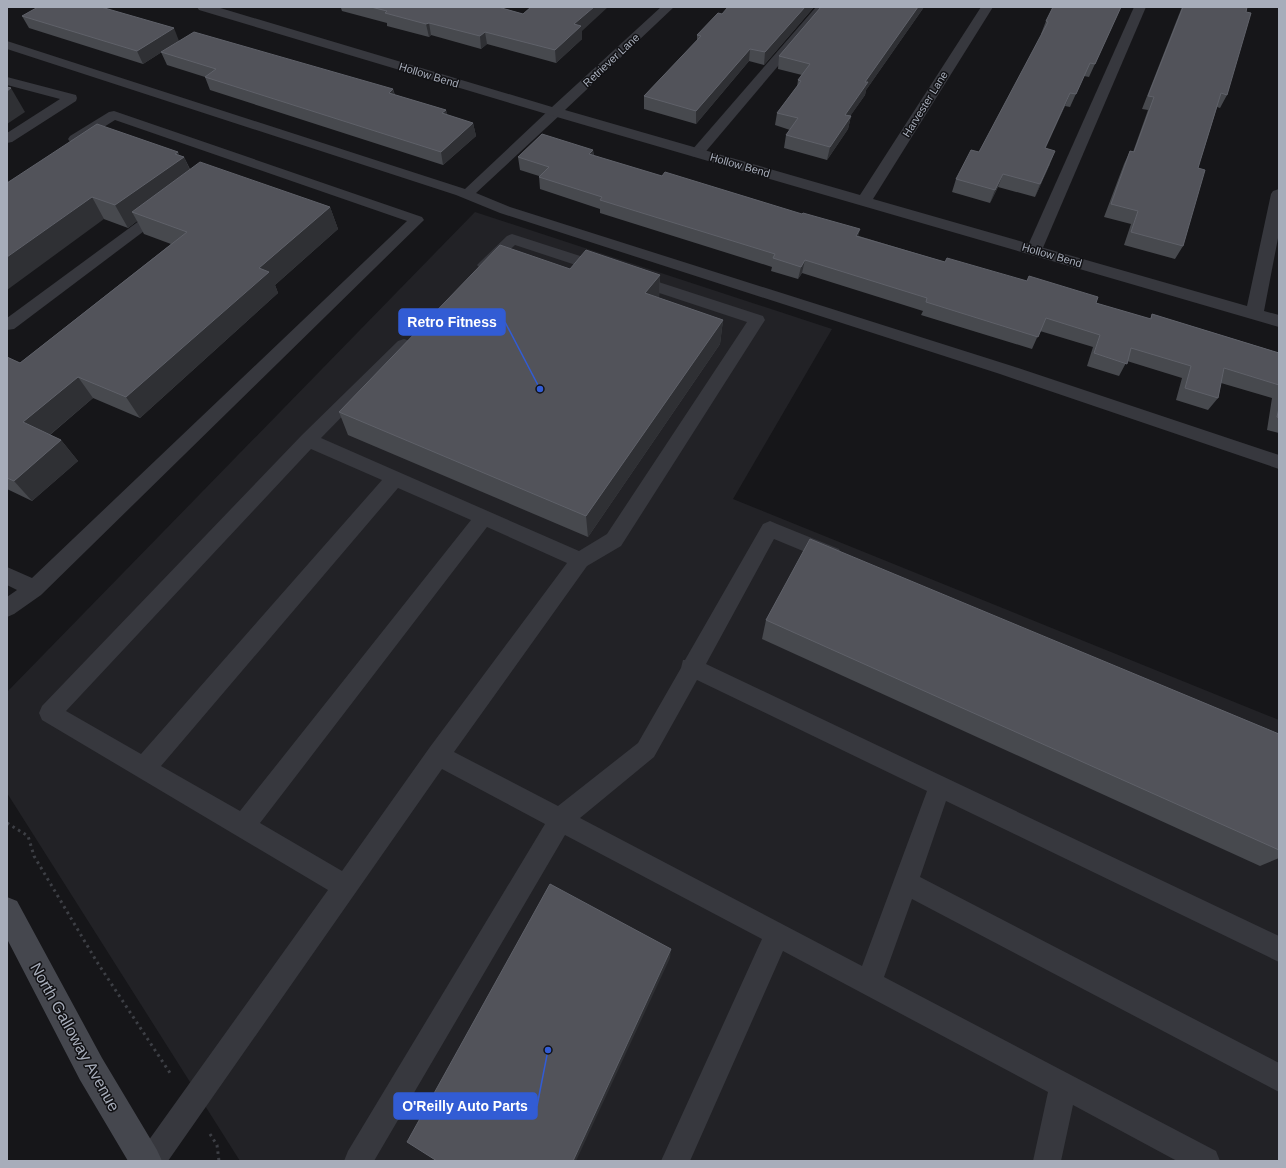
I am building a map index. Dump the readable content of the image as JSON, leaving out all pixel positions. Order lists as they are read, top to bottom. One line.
{"streets":{"main road":["North Galloway Avenue"],"street":["Retriever Lane","Hollow Bend","Harvester Lane"]},"crossings":[["Retriever Lane","Hollow Bend"],["Hollow Bend","Harvester Lane"]],"places":["Retro Fitness","O'Reilly Auto Parts"]}
